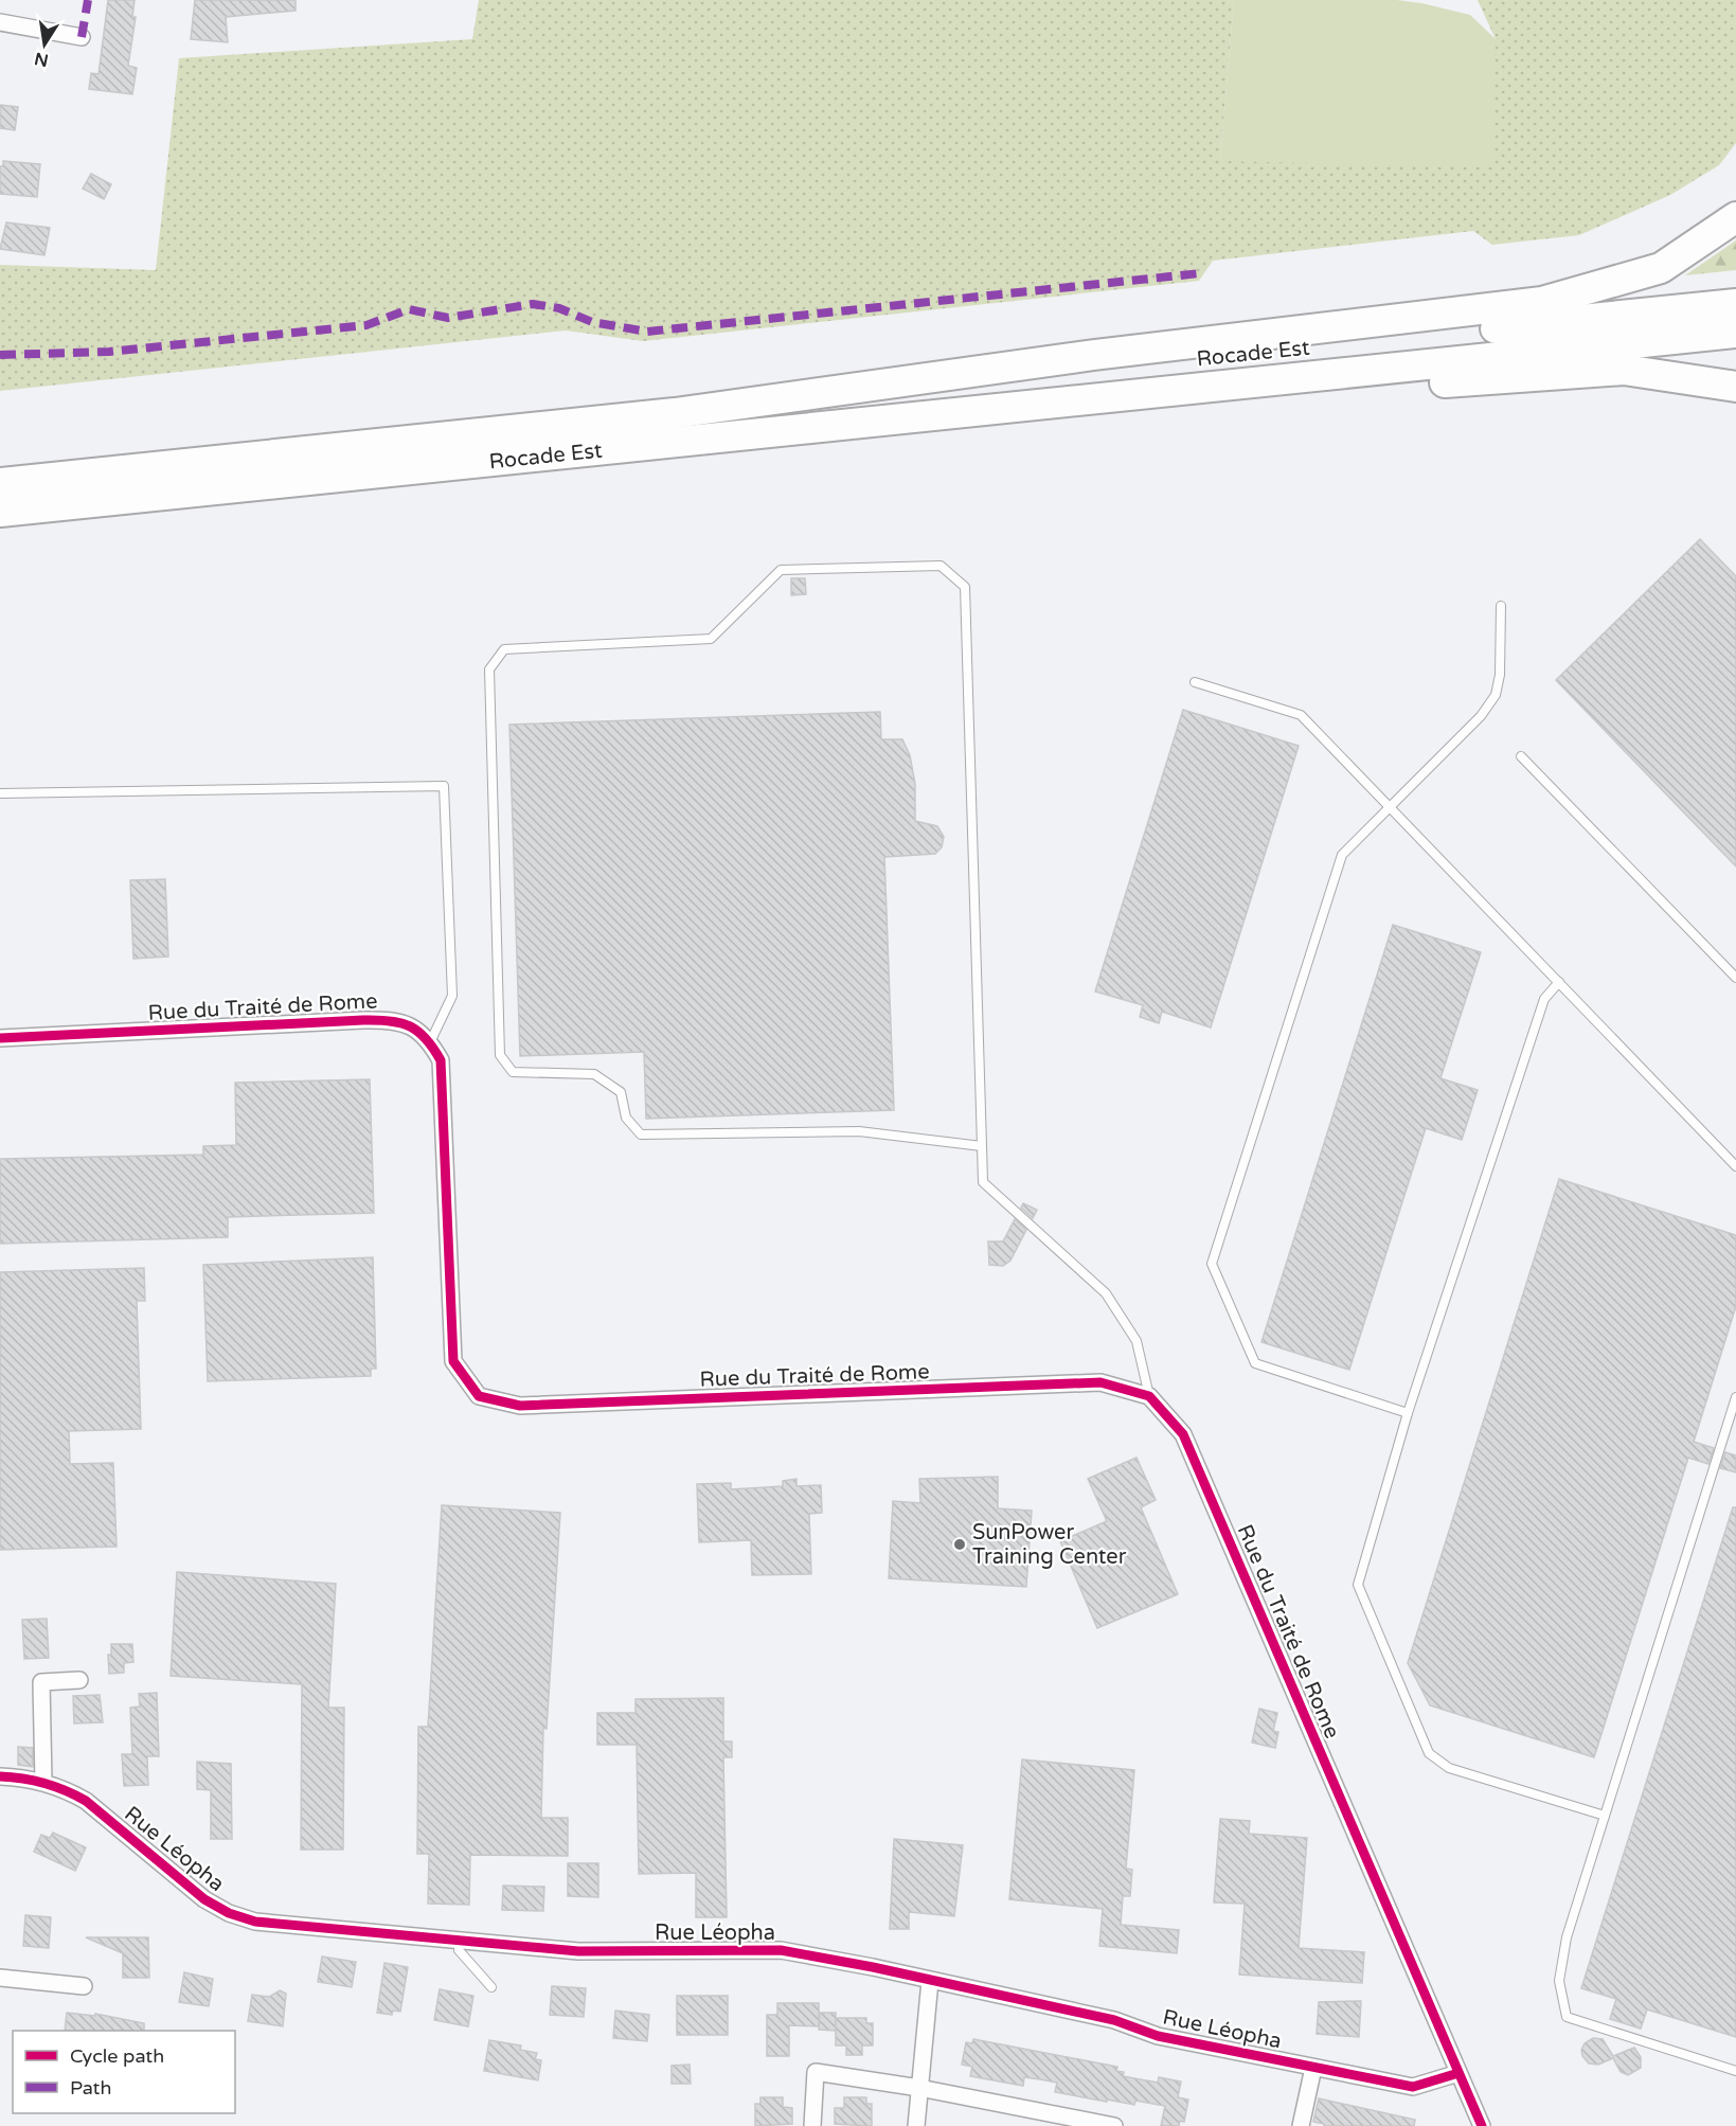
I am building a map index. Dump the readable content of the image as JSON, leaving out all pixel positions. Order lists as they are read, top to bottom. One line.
{"streets":{"highway":["Rocade Est"],"street":["Rue du Traité de Rome","Rue Léopha"]},"crossings":[["Rue du Traité de Rome","Rue Léopha"]],"places":["SunPower Training Center"],"legend":["Cycle path","Path"],"north":"bottom"}
